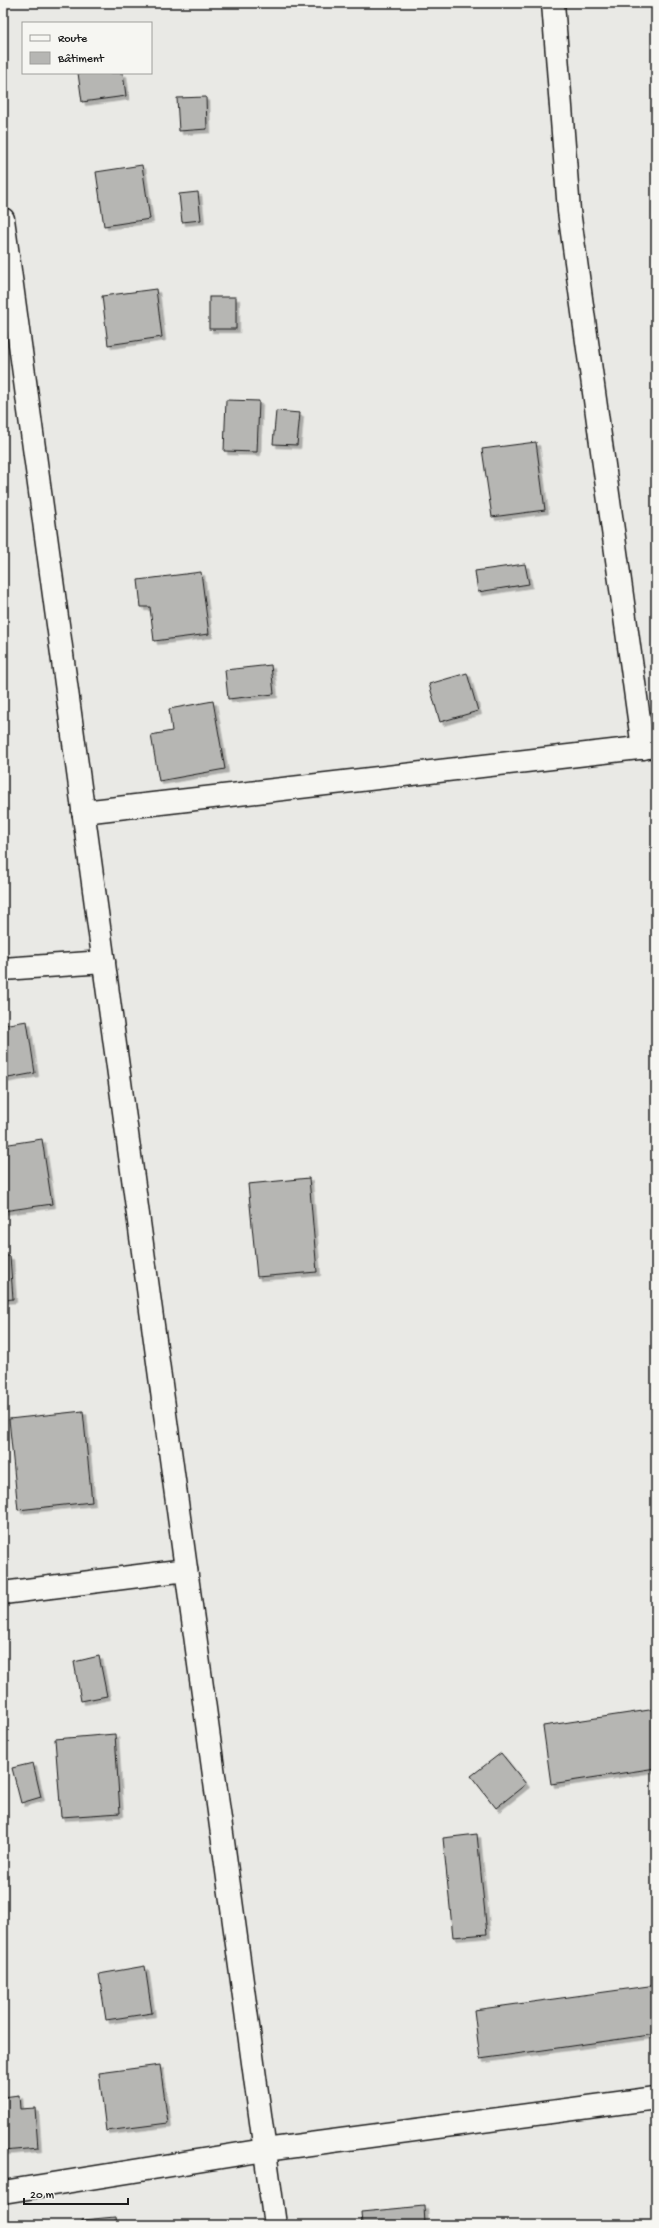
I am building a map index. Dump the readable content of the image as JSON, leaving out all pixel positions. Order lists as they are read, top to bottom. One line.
{"legend":["Route","Bâtiment"],"scale_bar":"20 m"}
